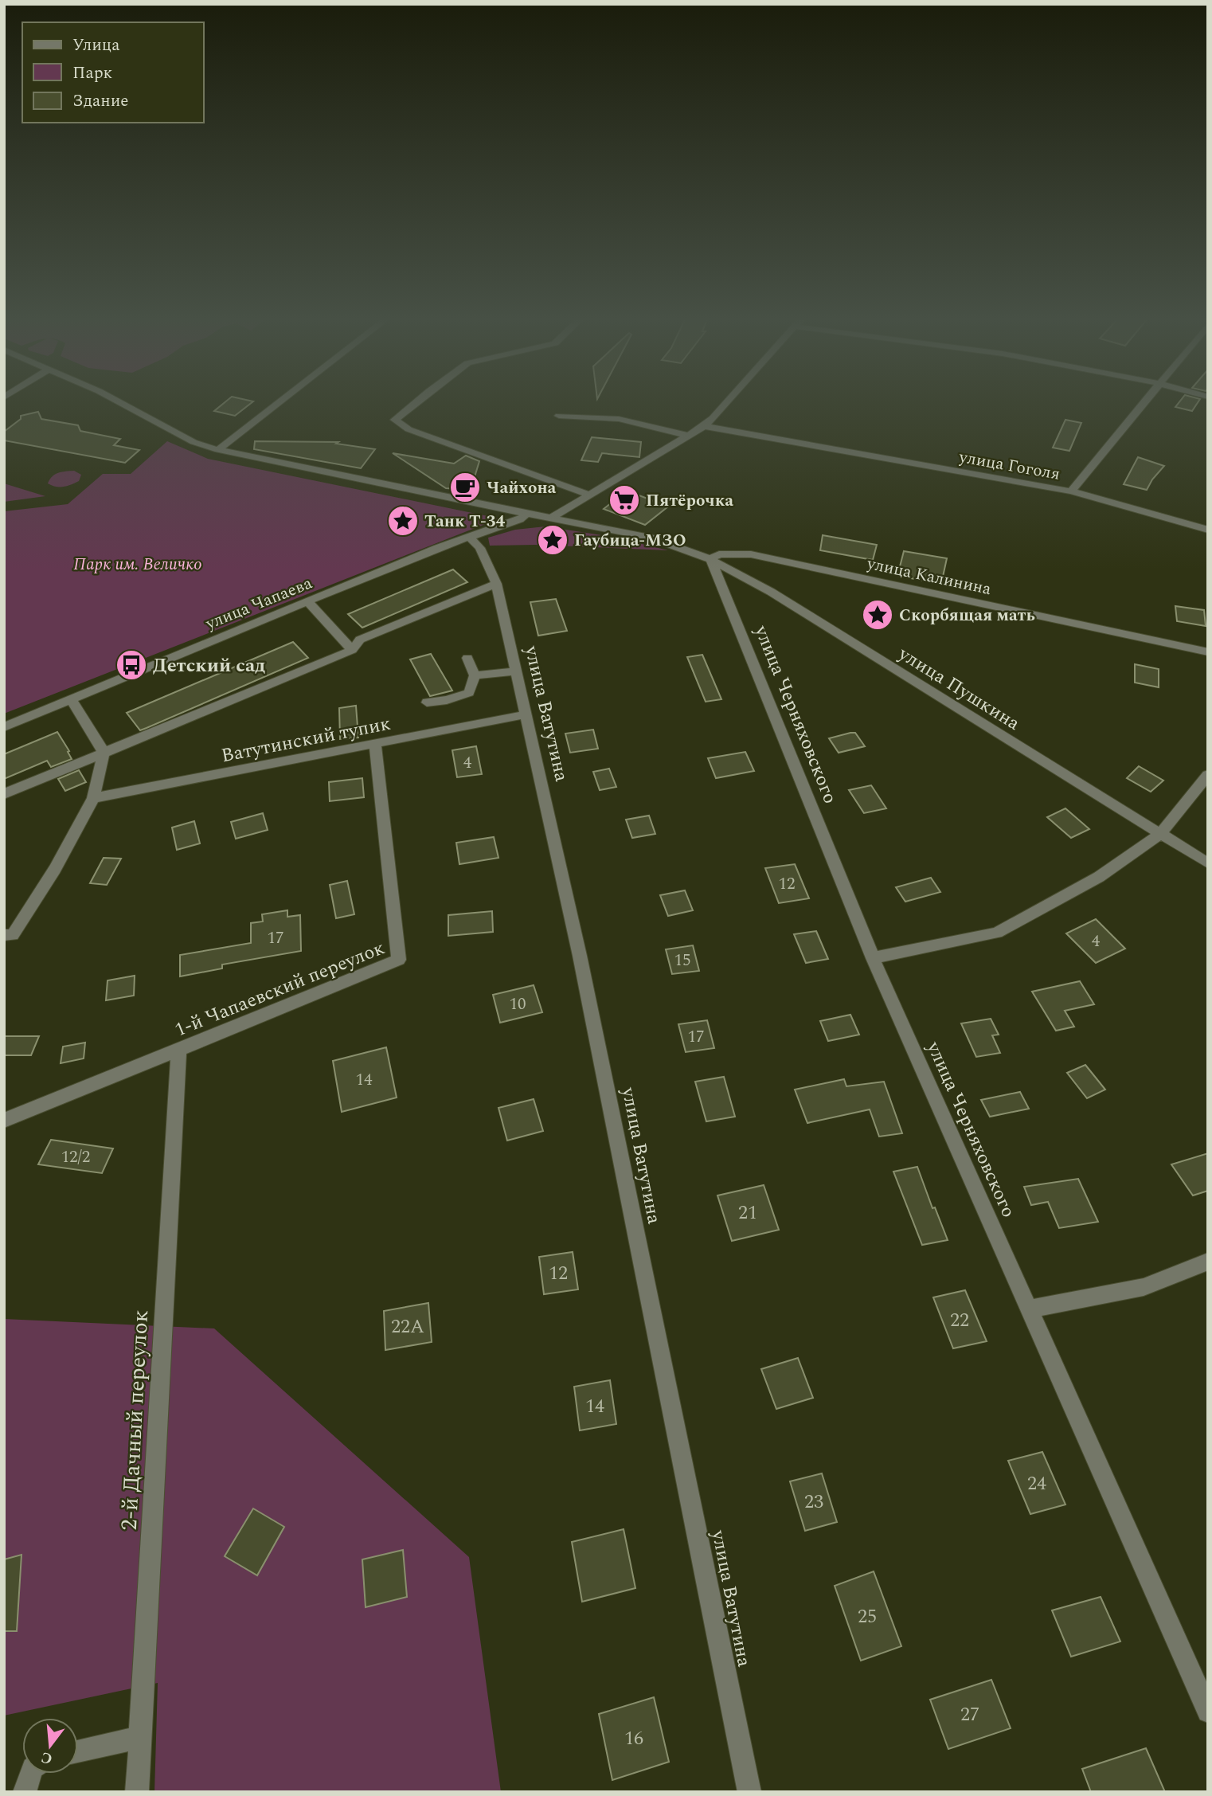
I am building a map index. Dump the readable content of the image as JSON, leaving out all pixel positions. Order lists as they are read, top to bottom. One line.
{"streets":{"street":["улица Гоголя","улица Калинина","улица Чапаева","улица Пушкина","улица Ватутина","улица Черняховского","Ватутинский тупик","1-й Чапаевский переулок","2-й Дачный переулок"]},"crossings":[["улица Калинина","улица Пушкина"],["улица Калинина","улица Черняховского"],["улица Чапаева","улица Пушкина"],["улица Чапаева","улица Ватутина"],["улица Пушкина","улица Черняховского"],["улица Ватутина","Ватутинский тупик"],["Ватутинский тупик","1-й Чапаевский переулок"],["1-й Чапаевский переулок","2-й Дачный переулок"]],"parks":["Парк им. Величко"],"places":{"cafe":["Чайхона"],"supermarket":["Пятёрочка"],"place":["Танк Т-34","Гаубица-МЗО","Скорбящая мать"],"bus stop":["Детский сад"]},"house_numbers":["4","12","17","4","15","10","17","14","12/2","21","12","22","22А","14","24","23","25","27","16"],"legend":["Улица","Парк","Здание"],"north":"bottom"}
